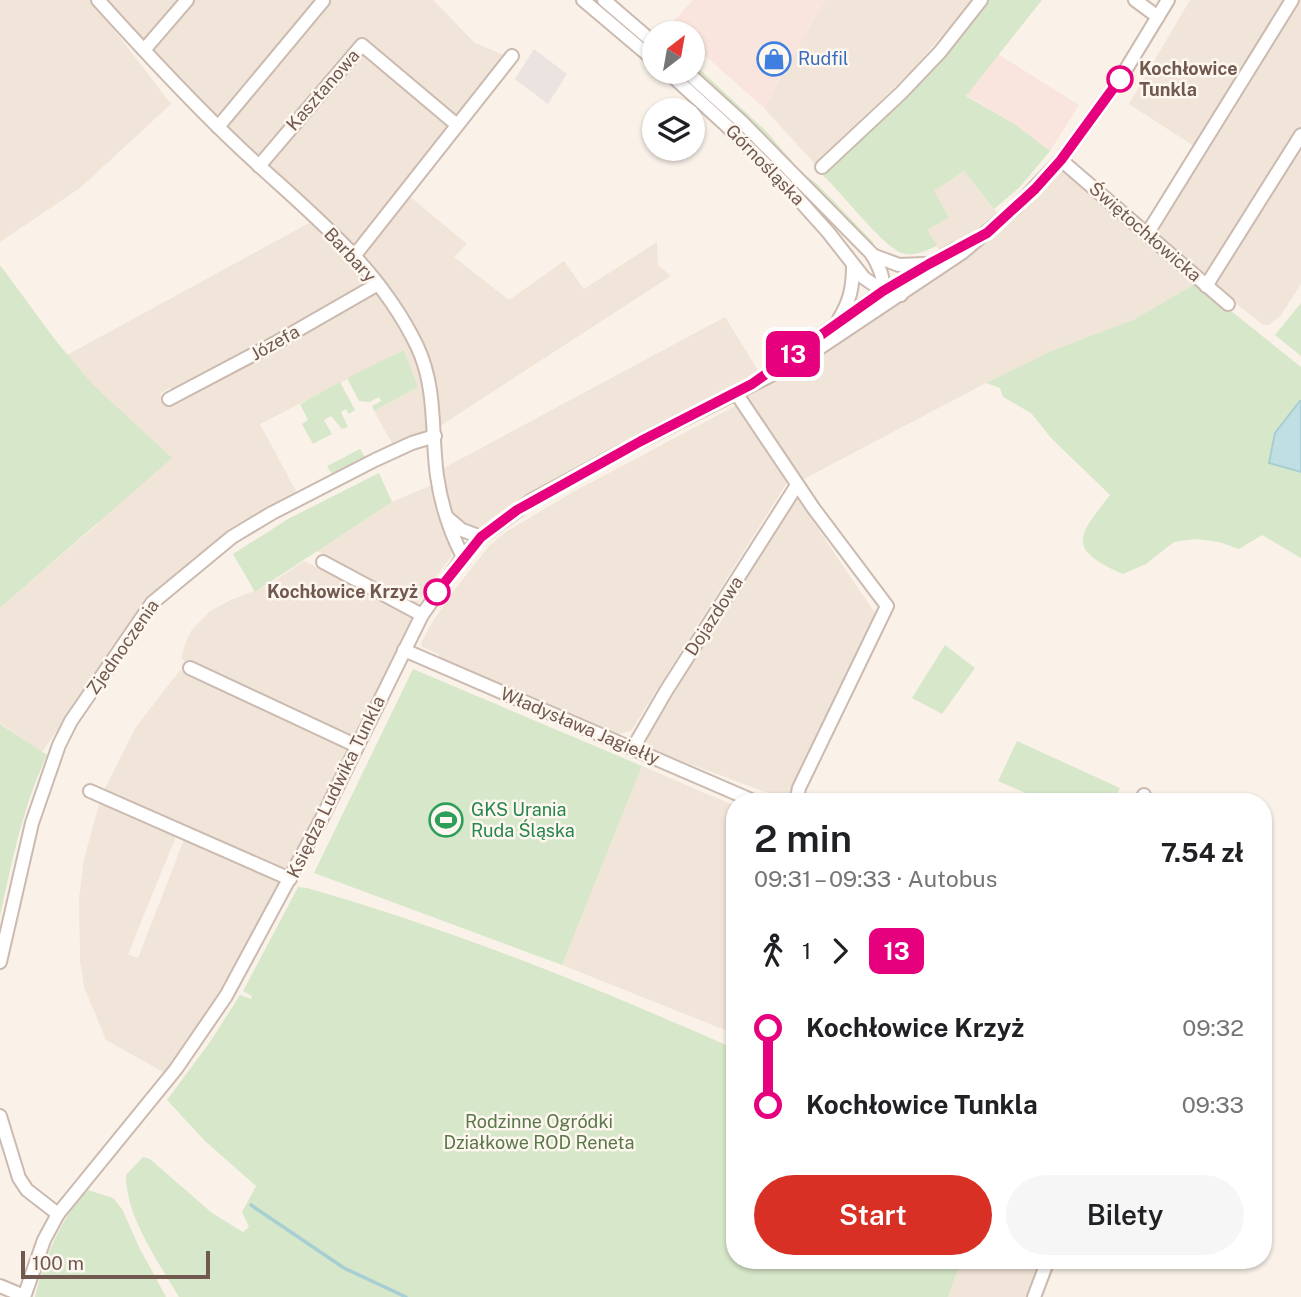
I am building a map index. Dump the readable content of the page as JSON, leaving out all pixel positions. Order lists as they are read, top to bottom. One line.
{"streets":{"street":["Kasztanowa","Górnośląska","Świętochłowicka","Barbary","Józefa","Dojazdowa","Zjednoczenia","Władysława Jagiełły","Księdza Ludwika Tunkla"]},"crossings":[["Kasztanowa","Barbary"],["Górnośląska","Księdza Ludwika Tunkla"],["Świętochłowicka","Księdza Ludwika Tunkla"],["Barbary","Józefa"],["Barbary","Zjednoczenia"],["Barbary","Księdza Ludwika Tunkla"],["Dojazdowa","Władysława Jagiełły"],["Władysława Jagiełły","Księdza Ludwika Tunkla"]],"parks":["Rodzinne Ogródki Działkowe ROD Reneta"],"places":{"shop":["Rudfil"],"other":["Kochłowice Tunkla","Kochłowice Krzyż"],"sports":["GKS Urania Ruda Śląska"]},"lines":["bus line 13"],"scale_bar":"100 m","north":"top right","page":{"on_map":"13","heading":["2 min","09:31 – 09:33 · Autobus","7.54 zł"],"legs":["1","13"],"list":[{"name":"Kochłowice Krzyż","value":"09:32"},{"name":"Kochłowice Tunkla","value":"09:33"}],"buttons":["Start","Bilety"],"scale":"100 m"}}
